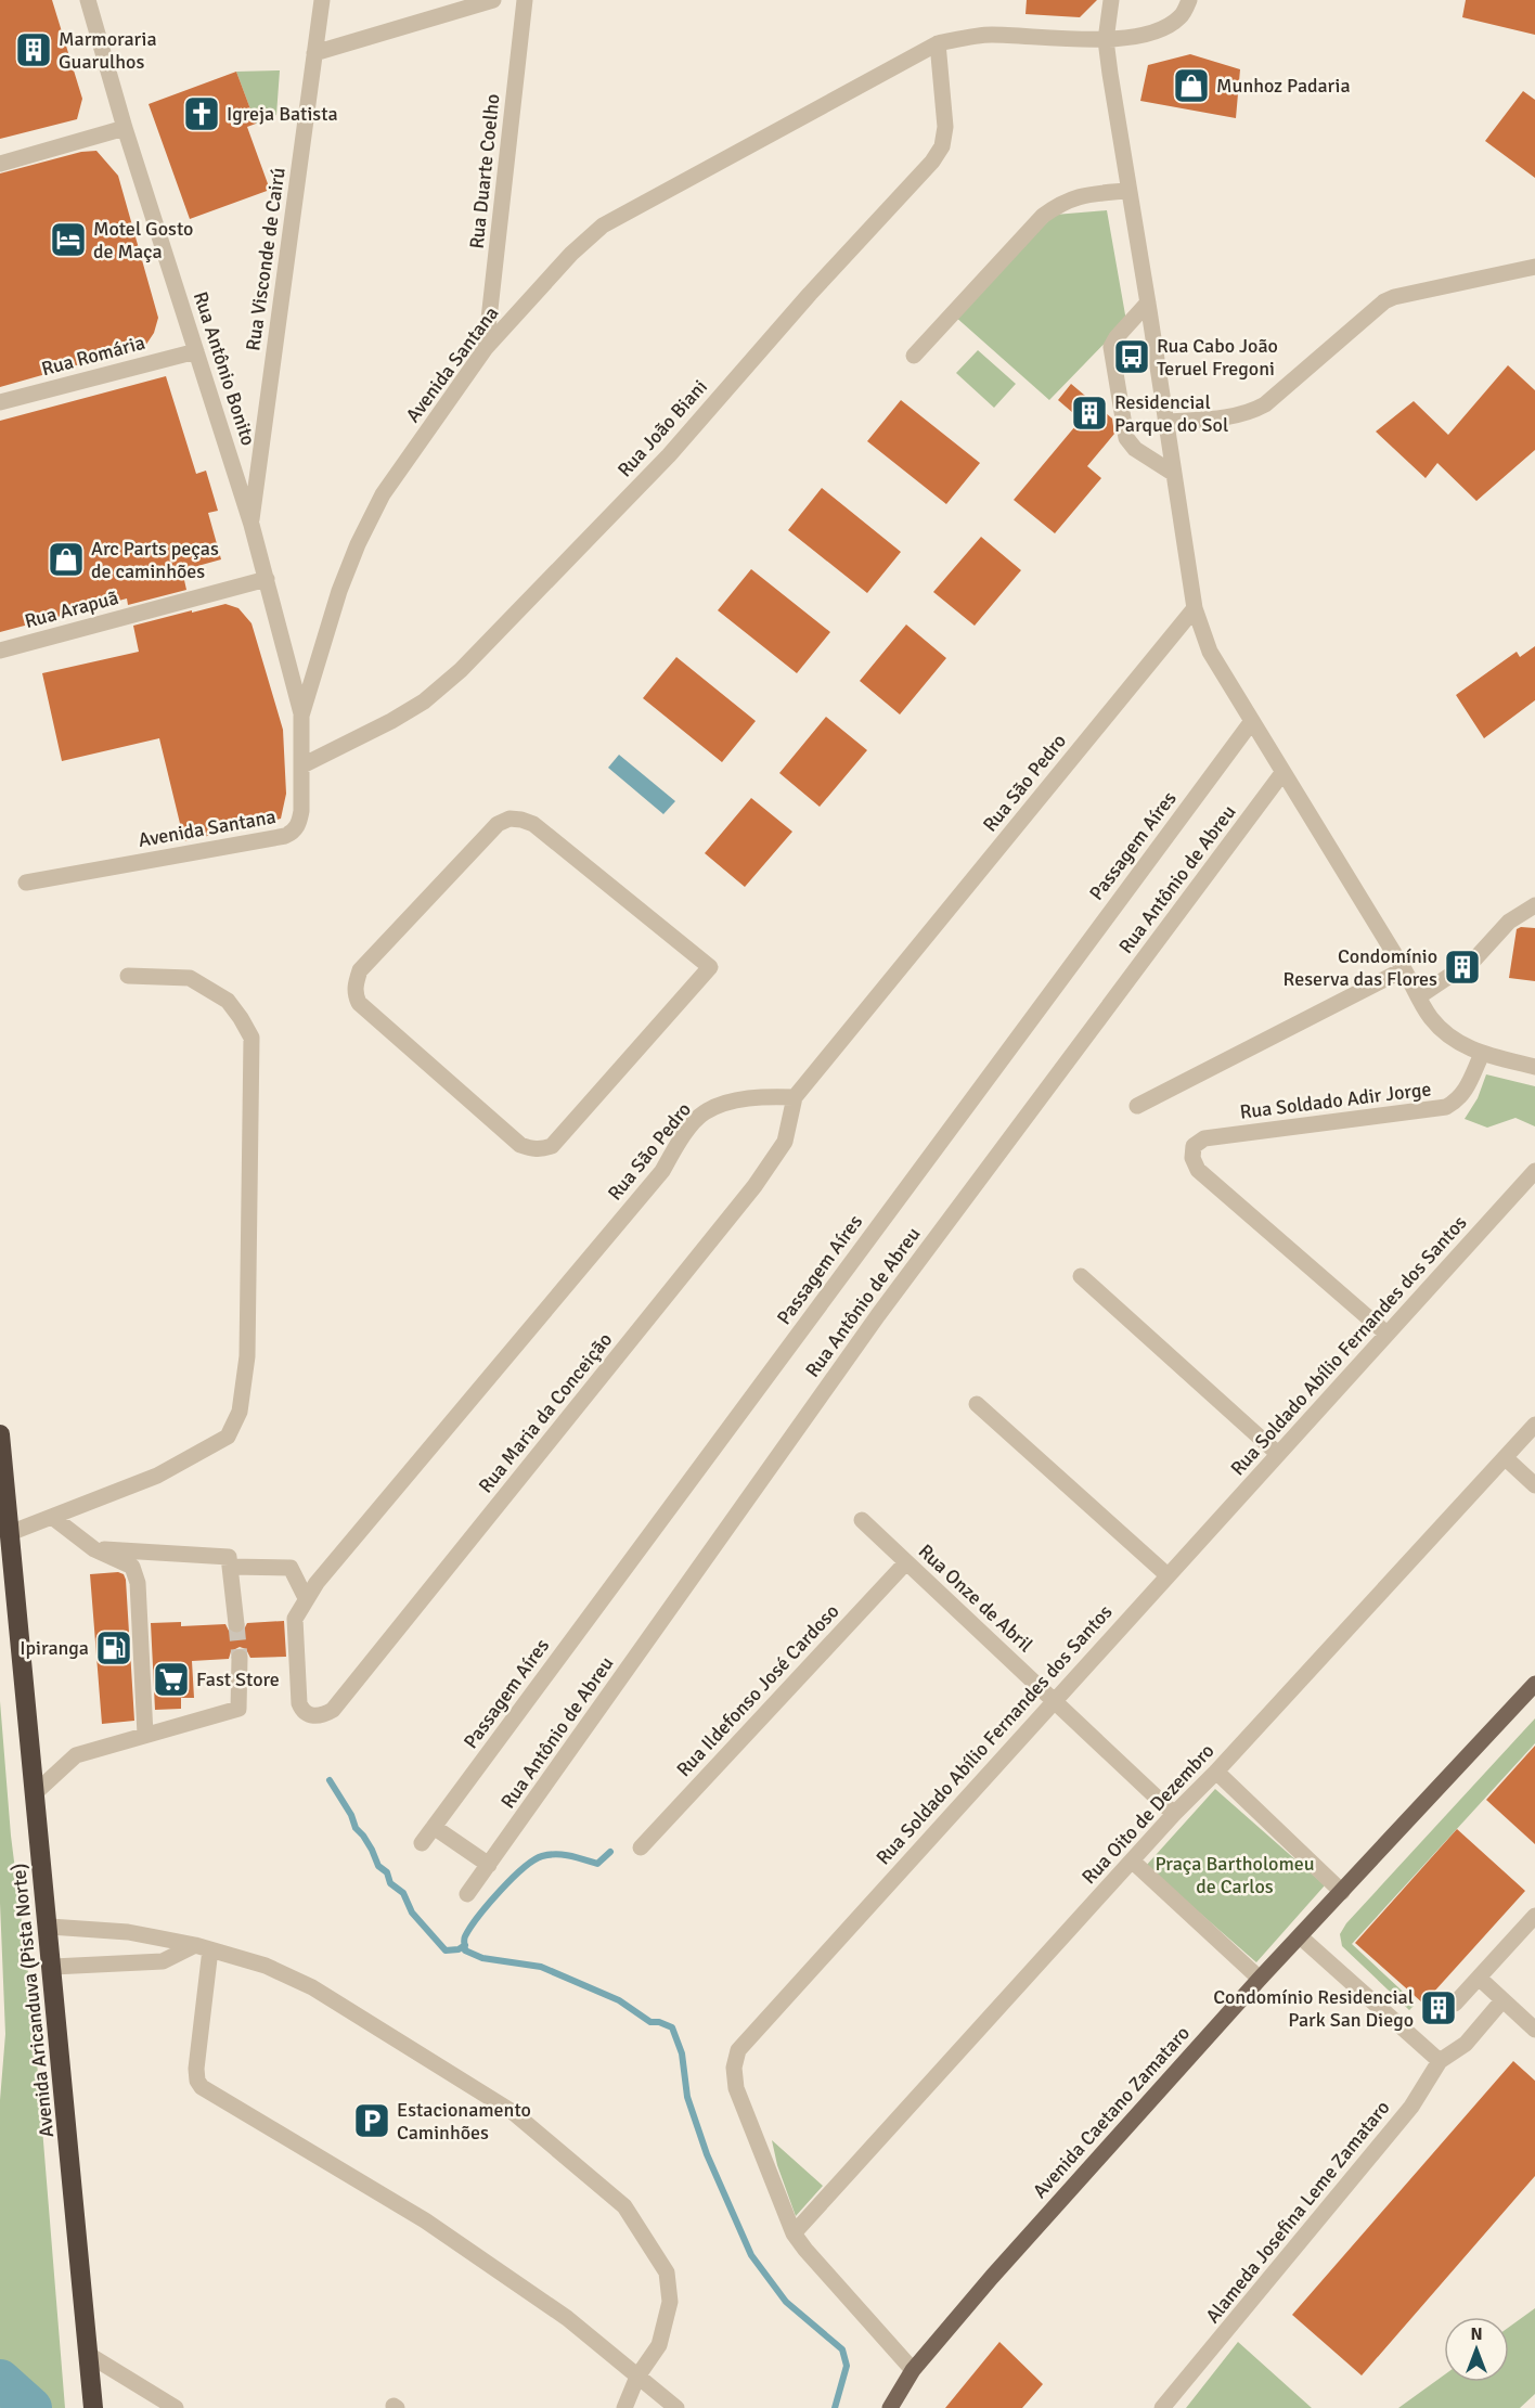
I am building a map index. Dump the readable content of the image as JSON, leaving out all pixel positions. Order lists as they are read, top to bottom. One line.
{"streets":{"highway":["Avenida Aricanduva (Pista Norte)"],"main road":["Avenida Caetano Zamataro"],"street":["Rua Duarte Coelho","Rua Visconde de Cairú","Rua Romária","Avenida Santana","Rua Antônio Bonito","Rua João Biani","Rua Arapuã","Rua São Pedro","Passagem Aíres","Rua Antônio de Abreu","Rua Soldado Adir Jorge","Rua Soldado Abílio Fernandes dos Santos","Rua Maria da Conceição","Rua Onze de Abril","Rua Ildefonso José Cardoso","Rua Oito de Dezembro","Alameda Josefina Leme Zamataro"]},"crossings":[["Rua Duarte Coelho","Avenida Santana"],["Rua Visconde de Cairú","Rua Antônio Bonito"],["Rua Romária","Rua Antônio Bonito"],["Avenida Santana","Rua Antônio Bonito"],["Avenida Santana","Rua João Biani"],["Rua Antônio Bonito","Rua Arapuã"],["Rua São Pedro","Rua Maria da Conceição"],["Rua Soldado Adir Jorge","Rua Soldado Abílio Fernandes dos Santos"],["Rua Soldado Abílio Fernandes dos Santos","Rua Onze de Abril"],["Rua Soldado Abílio Fernandes dos Santos","Rua Oito de Dezembro"],["Rua Soldado Abílio Fernandes dos Santos","Avenida Caetano Zamataro"],["Rua Onze de Abril","Rua Ildefonso José Cardoso"],["Rua Onze de Abril","Rua Oito de Dezembro"]],"parks":["Praça Bartholomeu de Carlos"],"places":{"building":["Marmoraria Guarulhos","Residencial Parque do Sol","Condomínio Reserva das Flores","Condomínio Residencial Park San Diego"],"shop":["Munhoz Padaria","Arc Parts peças de caminhões"],"church":["Igreja Batista"],"hotel":["Motel Gosto de Maça"],"bus stop":["Rua Cabo João Teruel Fregoni"],"fuel station":["Ipiranga"],"supermarket":["Fast Store"],"parking":["Estacionamento Caminhões"]},"north":"top"}
